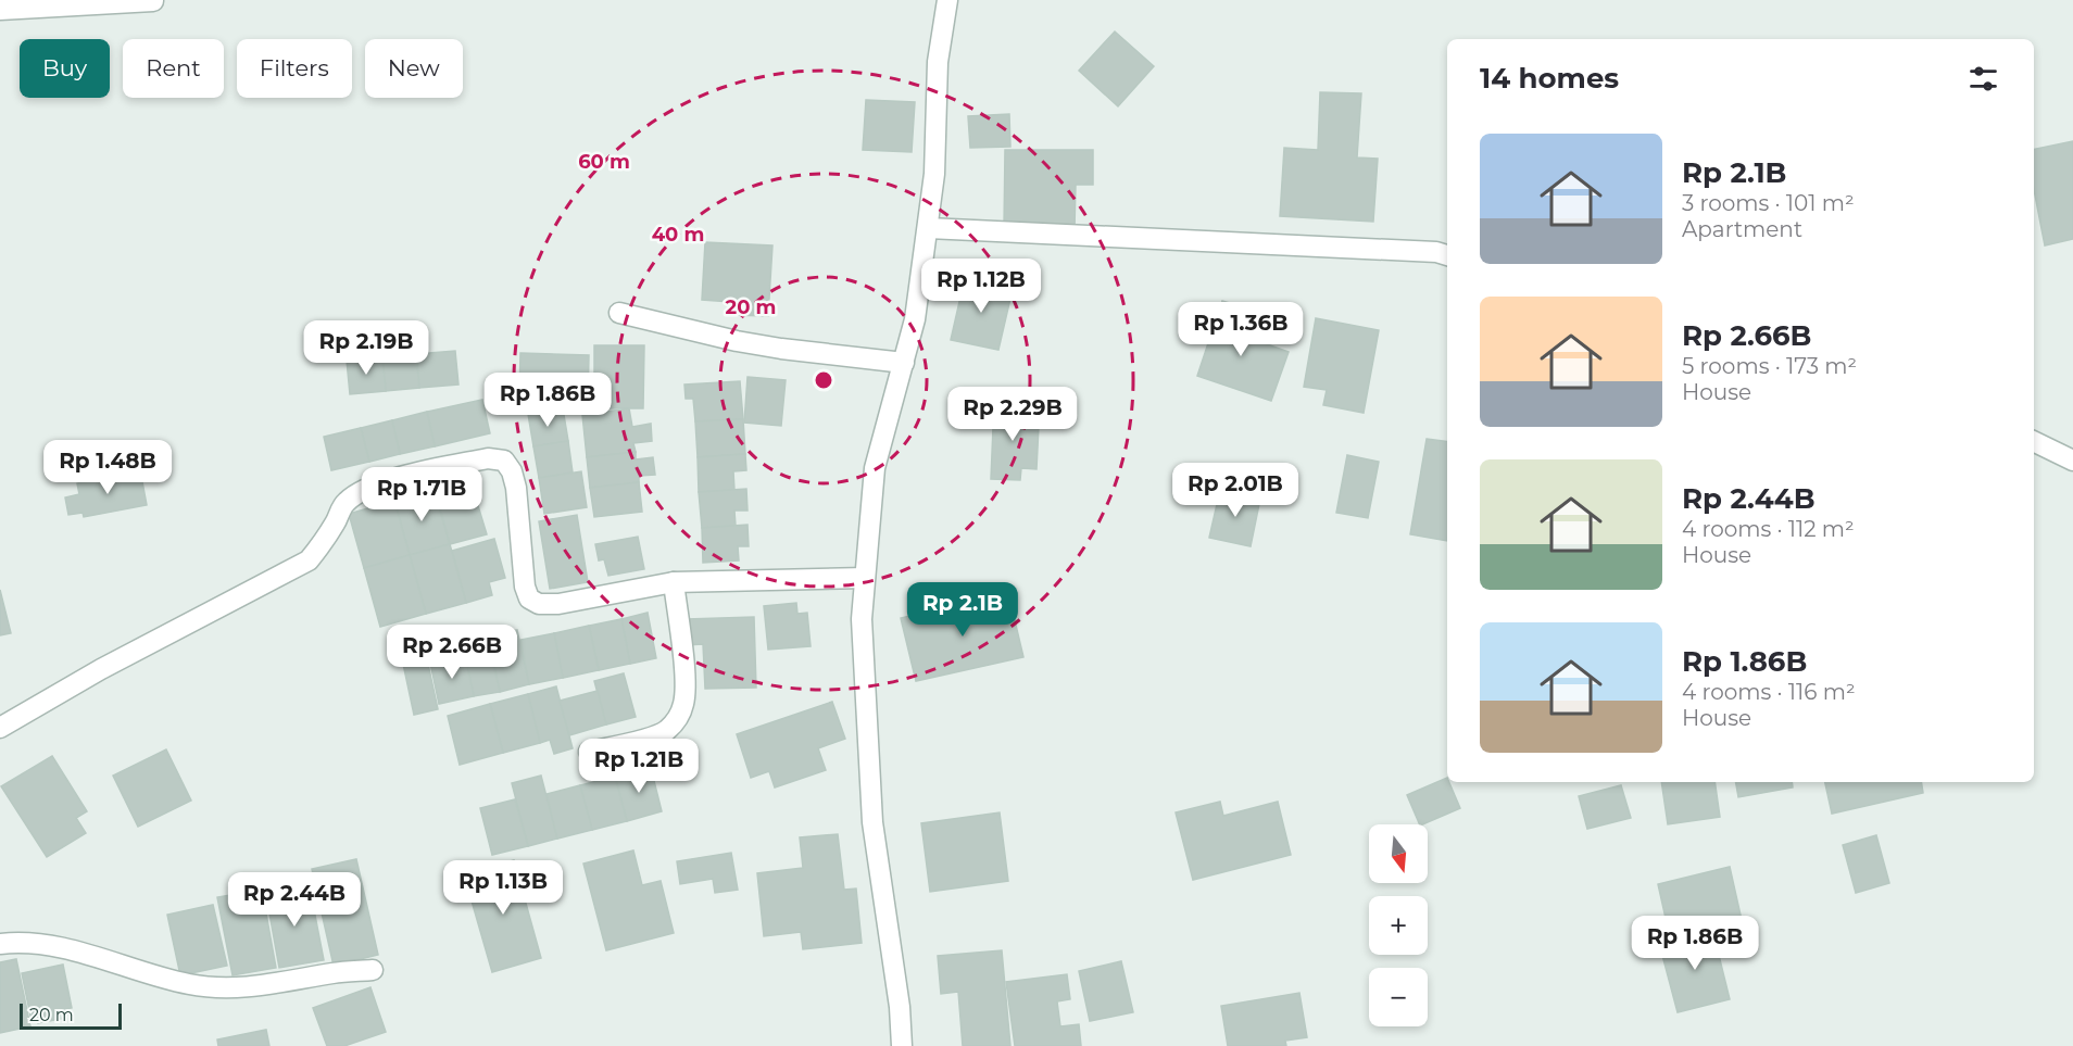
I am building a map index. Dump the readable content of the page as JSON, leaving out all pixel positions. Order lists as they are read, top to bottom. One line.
{"scale_bar":"20 m","north":"bottom","page":{"chip":["Buy","Rent","Filters","New"],"heading":"14 homes","list":[{"name":"Rp 2.1B","note":"3 rooms · 101 m² · Apartment"},{"name":"Rp 2.66B","note":"5 rooms · 173 m² · House"},{"name":"Rp 2.44B","note":"4 rooms · 112 m² · House"},{"name":"Rp 1.86B","note":"4 rooms · 116 m² · House"}],"price":["Rp 1.12B","Rp 1.36B","Rp 2.19B","Rp 1.86B","Rp 2.29B","Rp 1.48B","Rp 2.01B","Rp 1.71B","Rp 2.1B","Rp 2.66B","Rp 1.21B","Rp 1.13B","Rp 2.44B","Rp 1.86B"],"map_buttons":["+","−"],"scale":"20 m"},"rings":["60 m","40 m","20 m"]}
